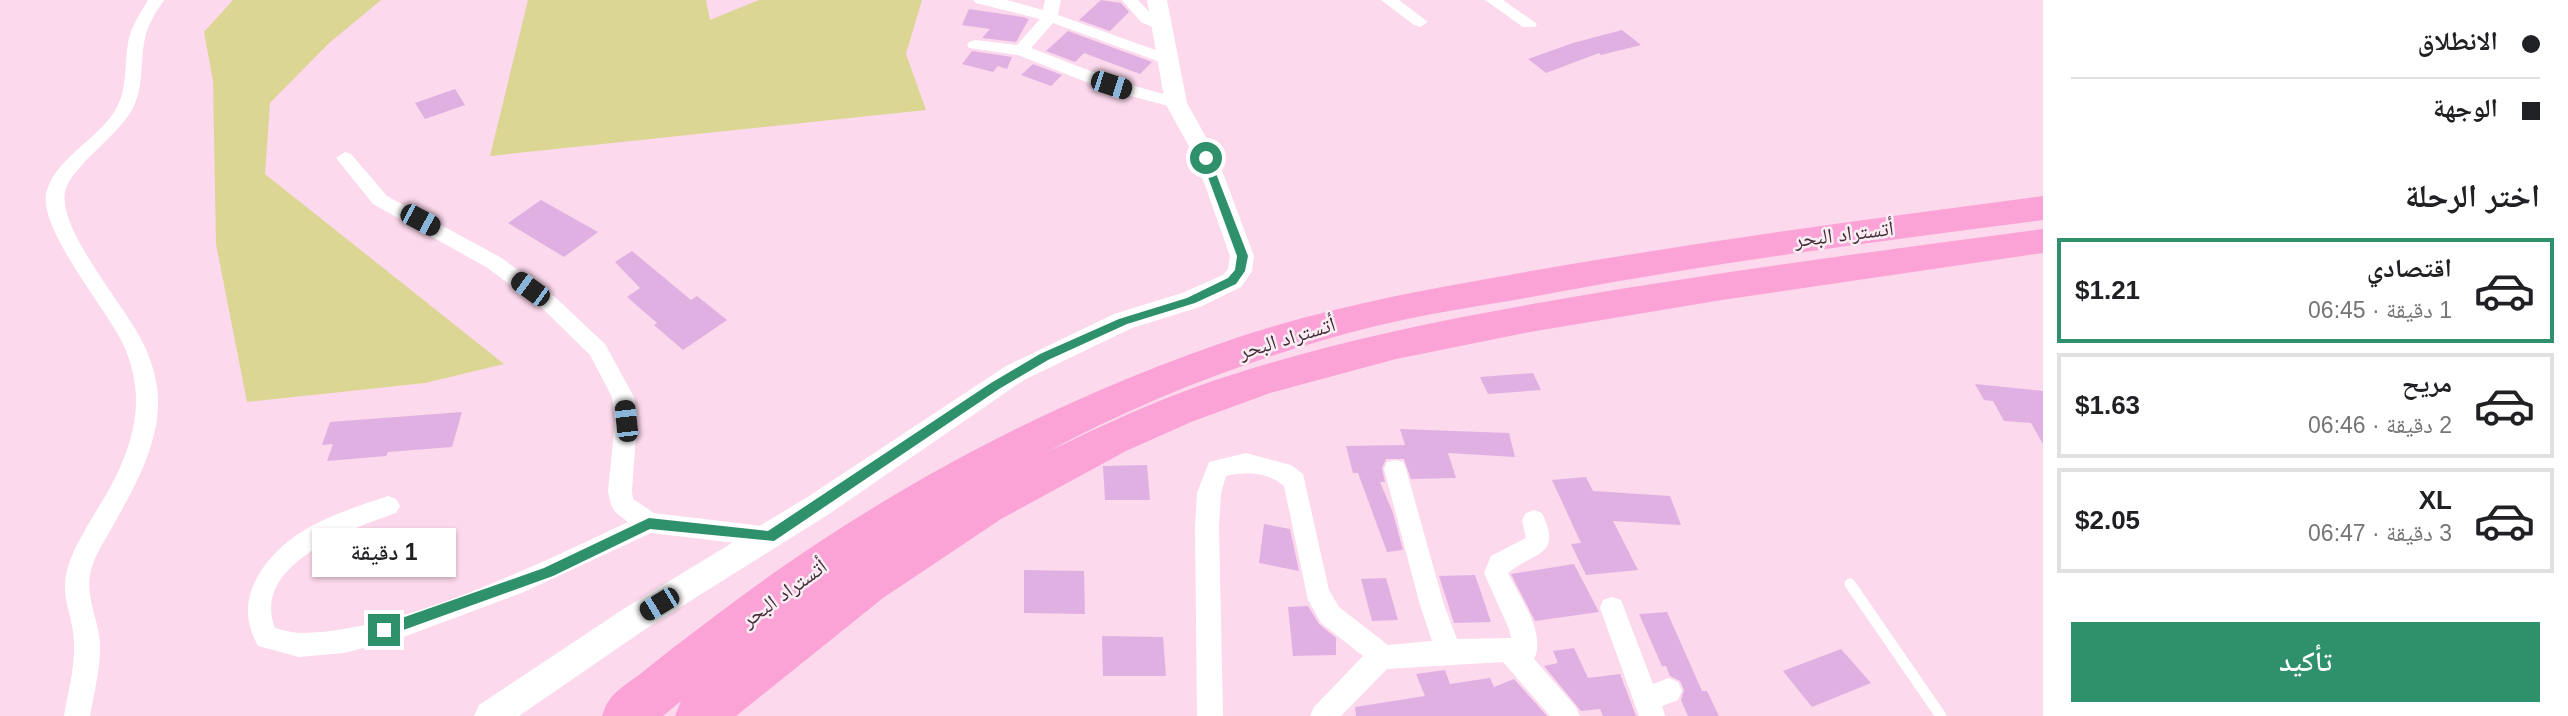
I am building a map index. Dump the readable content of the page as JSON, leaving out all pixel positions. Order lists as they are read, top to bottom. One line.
{"streets":{"highway":["أتستراد البحر"]},"page":{"banner":["الانطلاق","الوجهة"],"heading":"اختر الرحلة","list":[{"name":"اقتصادي","note":"1 دقيقة · 06:45","value":"$1.21"},{"name":"مريح","note":"2 دقيقة · 06:46","value":"$1.63"},{"name":"XL","note":"3 دقيقة · 06:47","value":"$2.05"}],"bubble":"1 دقيقة","buttons":"تأكيد"}}
